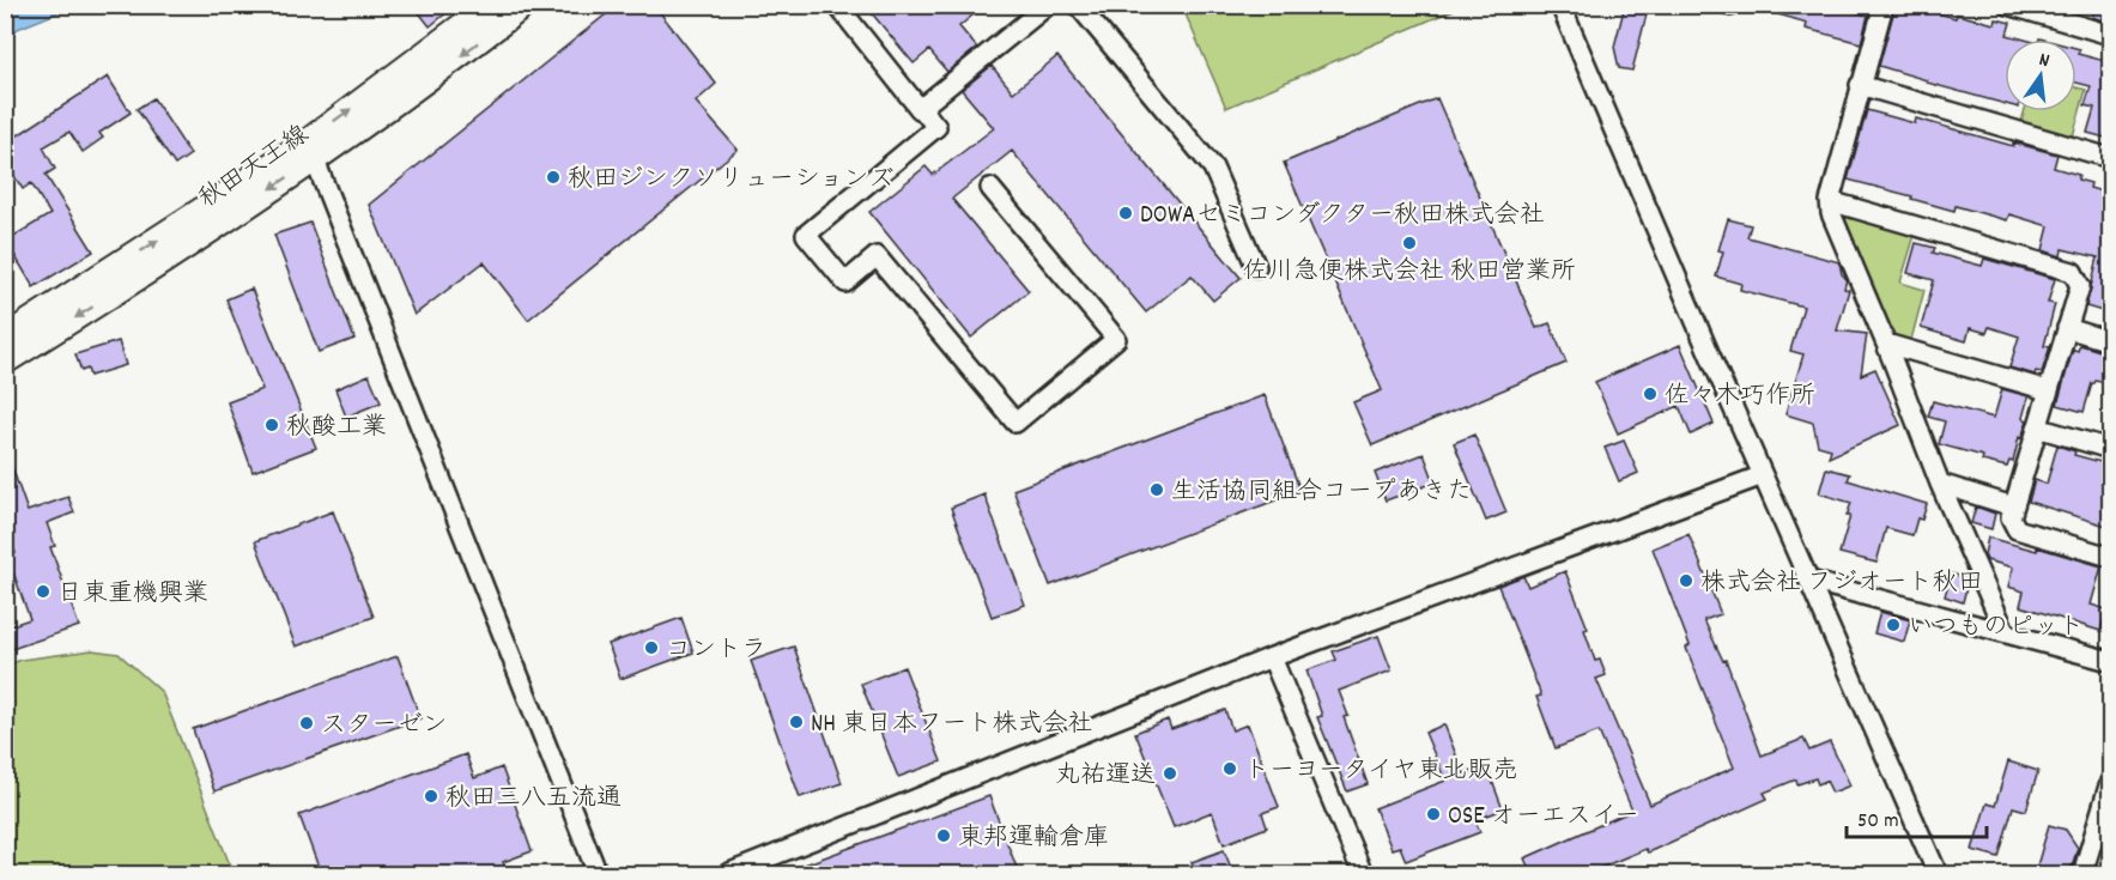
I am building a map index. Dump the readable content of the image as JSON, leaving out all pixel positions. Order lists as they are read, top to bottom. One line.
{"streets":{"main road":["秋田天王線"]},"places":["秋田ジンクソリューションズ","DOWAセミコンダクター秋田株式会社","佐川急便株式会社 秋田営業所","佐々木巧作所","秋酸工業","生活協同組合コープあきた","株式会社 フジオート秋田","日東重機興業","いつものピット","コントラ","NH 東日本フート株式会社","スターゼン","トーヨータイヤ東北販売","丸祐運送","秋田三八五流通","OSE オーエスイー","東邦運輸倉庫"],"scale_bar":"50 m","north":"top"}
